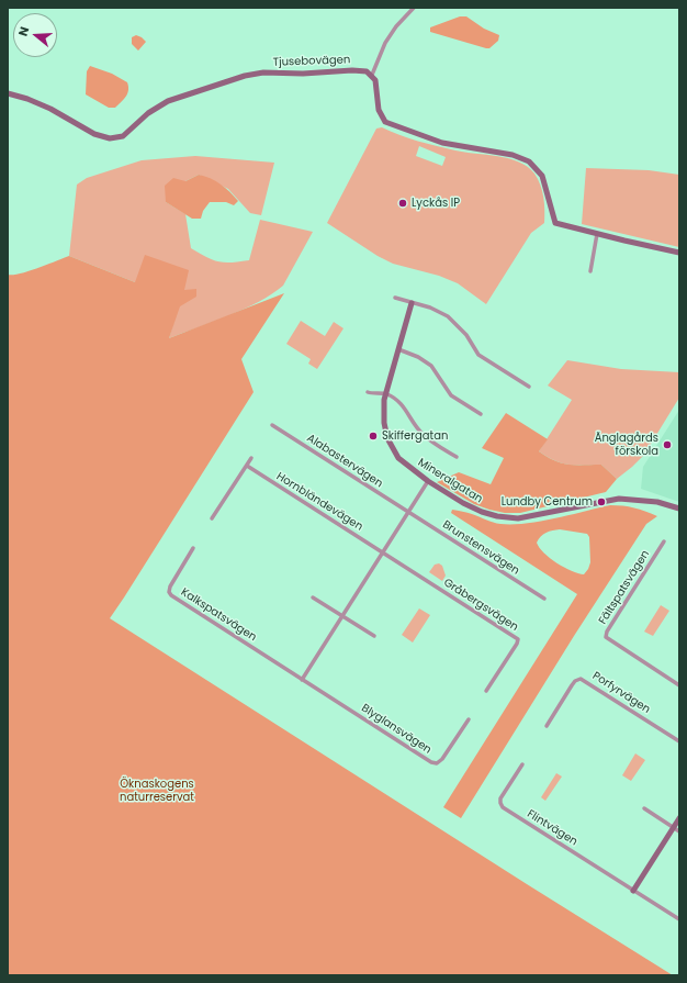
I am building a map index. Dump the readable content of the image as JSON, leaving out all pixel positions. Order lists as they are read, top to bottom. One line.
{"streets":{"street":["Tjusebovägen","Alabastervägen","Mineralgatan","Hornbländevägen","Brunstensvägen","Fältspatsvägen","Gråbergsvägen","Kalkspatsvägen","Porfyrvägen","Blyglansvägen","Flintvägen"]},"crossings":[["Alabastervägen","Brunstensvägen"],["Hornbländevägen","Gråbergsvägen"],["Kalkspatsvägen","Blyglansvägen"]],"parks":["Öknaskogens naturreservat"],"places":["Lyckås IP","Skiffergatan","Änglagårds förskola","Lundby Centrum"],"north":"left"}
